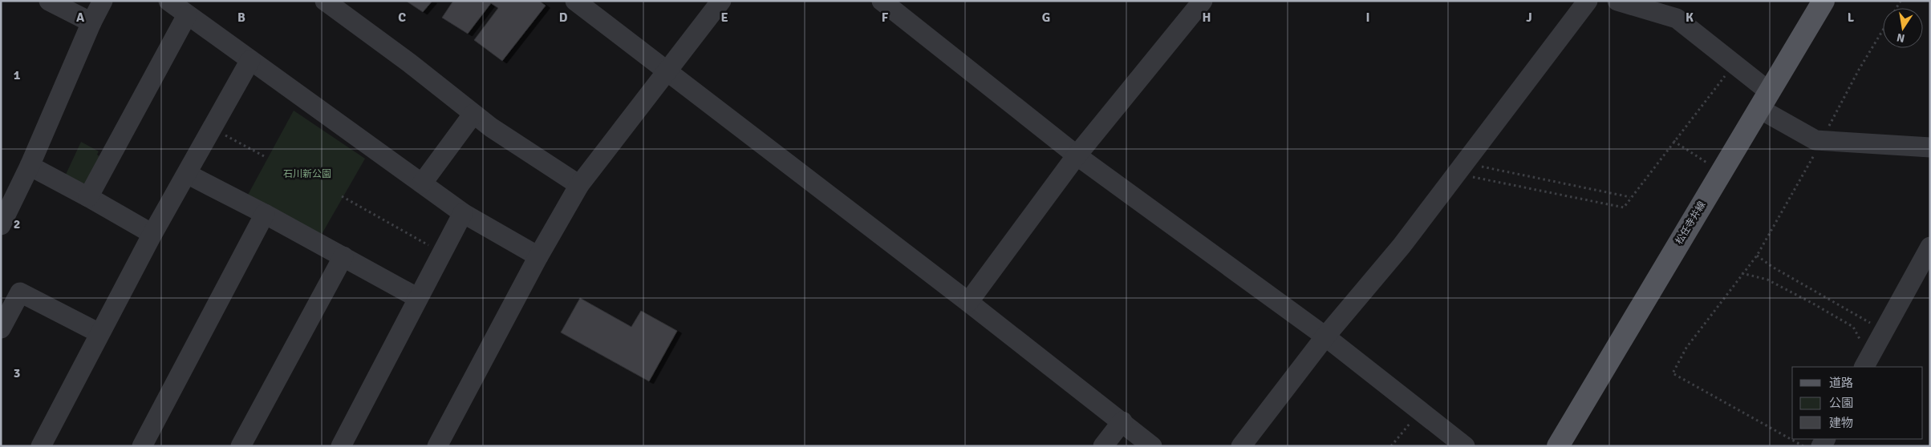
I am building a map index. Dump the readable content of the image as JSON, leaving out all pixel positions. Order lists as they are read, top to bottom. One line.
{"streets":{"main road":["松任寺井線"]},"parks":["石川新公園"],"legend":["道路","公園","建物"],"north":"bottom","grid":{"columns":["A","B","C","D","E","F","G","H","I","J","K","L"],"rows":["1","2","3"]}}
